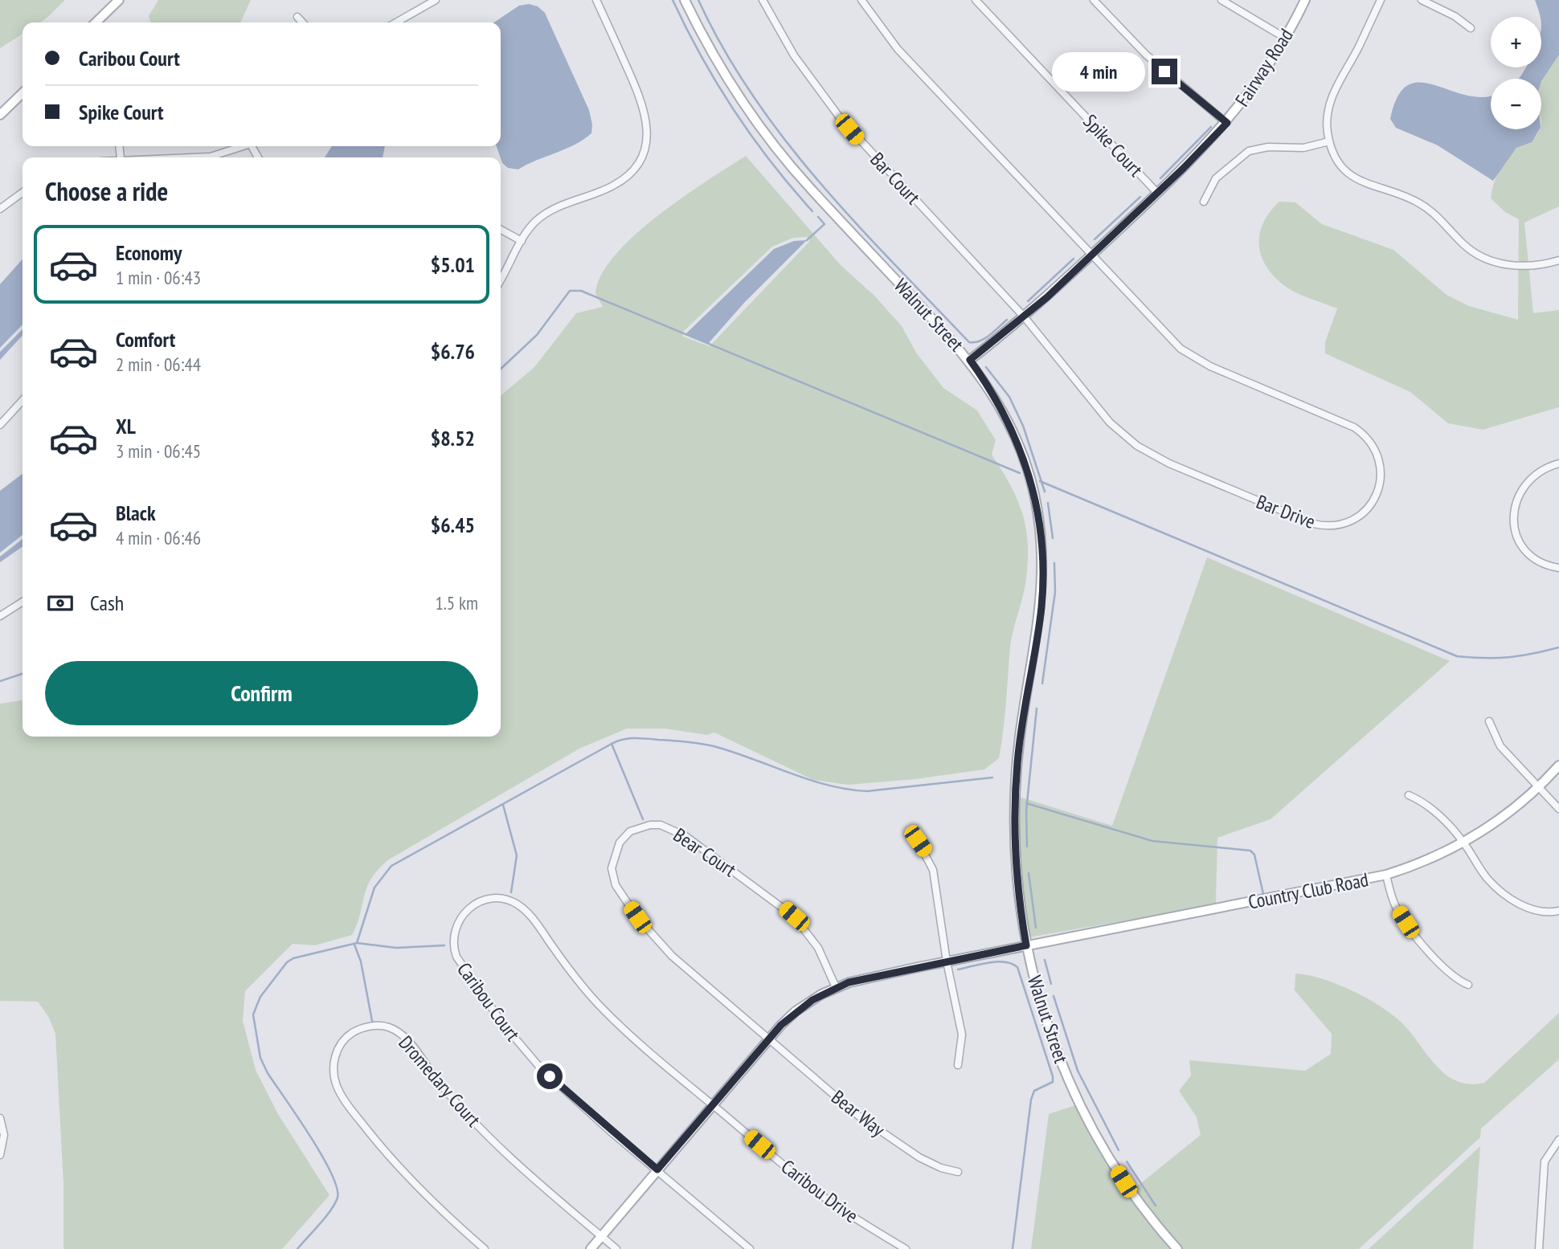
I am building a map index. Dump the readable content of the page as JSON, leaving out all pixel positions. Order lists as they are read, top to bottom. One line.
{"streets":{"street":["Fairway Road","Spike Court","Bar Court","Walnut Street","Bar Drive","Bear Court","Country Club Road","Caribou Court","Dromedary Court","Bear Way","Caribou Drive"]},"crossings":[["Fairway Road","Spike Court"],["Fairway Road","Bar Court"],["Fairway Road","Walnut Street"],["Fairway Road","Bar Drive"],["Bar Court","Bar Drive"],["Walnut Street","Country Club Road"],["Bear Court","Country Club Road"],["Bear Court","Bear Way"],["Country Club Road","Caribou Court"],["Country Club Road","Dromedary Court"],["Country Club Road","Bear Way"],["Country Club Road","Caribou Drive"],["Caribou Court","Caribou Drive"]],"page":{"map_buttons":["+","−"],"banner":["Caribou Court","Spike Court"],"bubble":"4 min","heading":"Choose a ride","list":[{"name":"Economy","note":"1 min · 06:43","value":"$5.01"},{"name":"Comfort","note":"2 min · 06:44","value":"$6.76"},{"name":"XL","note":"3 min · 06:45","value":"$8.52"},{"name":"Black","note":"4 min · 06:46","value":"$6.45"}],"pay":["Cash","1.5 km"],"buttons":"Confirm"}}
